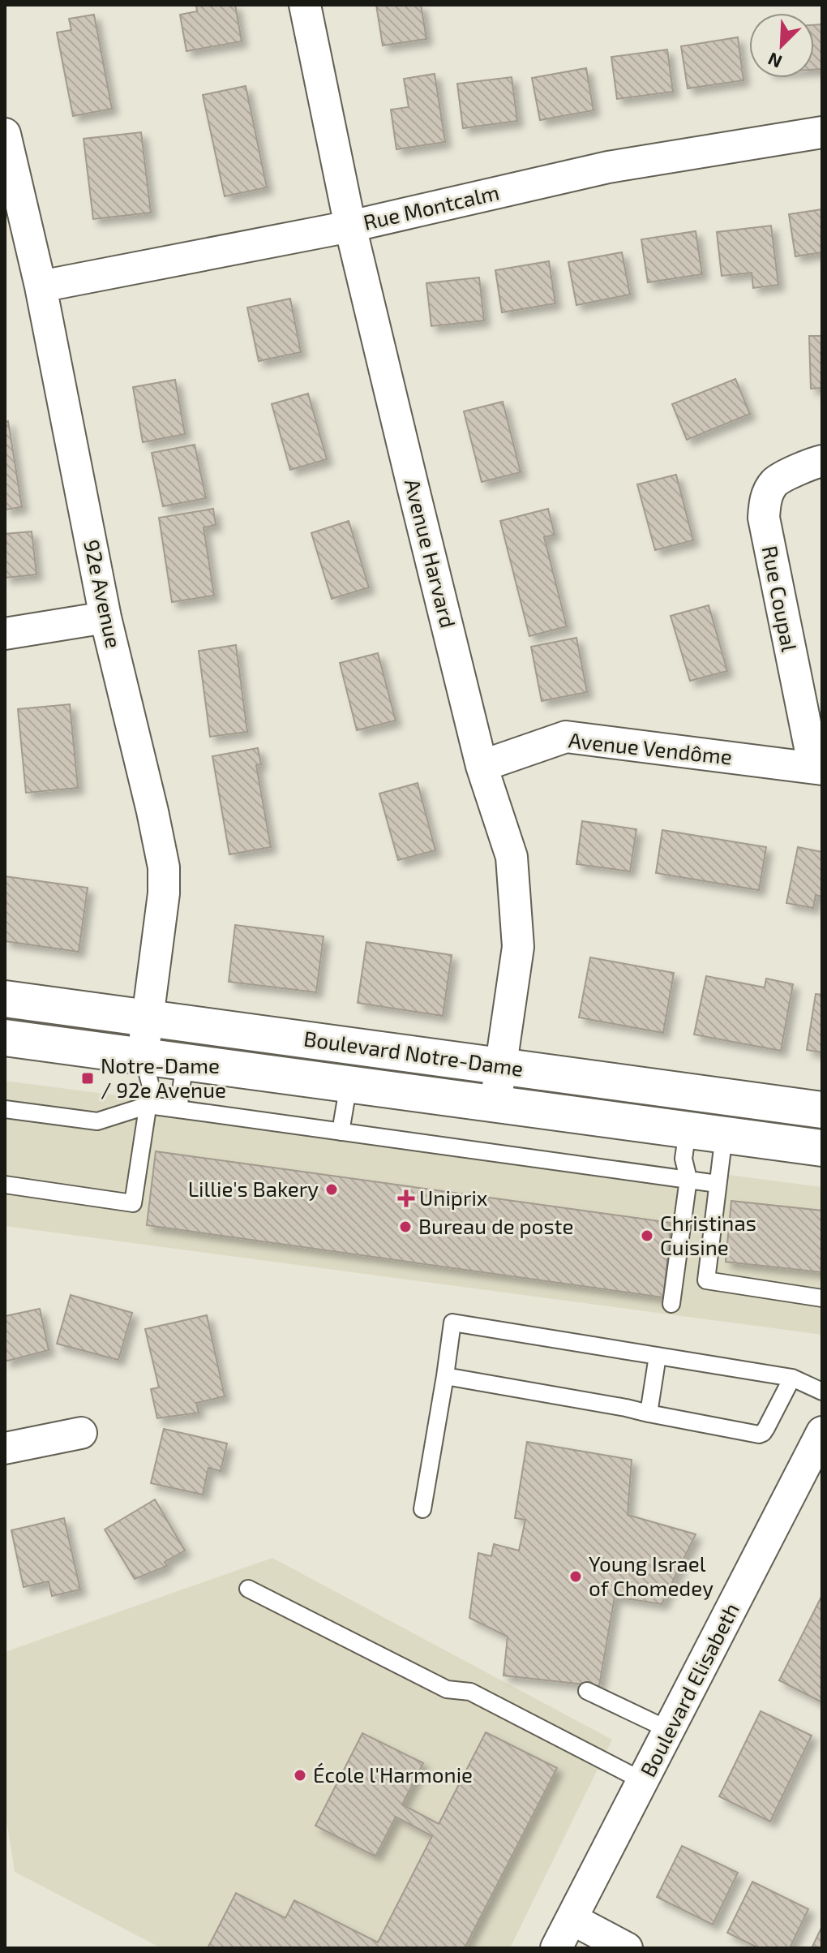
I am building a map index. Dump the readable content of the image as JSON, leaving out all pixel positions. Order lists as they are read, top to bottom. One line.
{"streets":{"street":["Rue Montcalm","Avenue Harvard","92e Avenue","Rue Coupal","Avenue Vendôme","Boulevard Notre-Dame","Boulevard Elisabeth"]},"crossings":[["Rue Montcalm","Avenue Harvard"],["Rue Montcalm","92e Avenue"],["Avenue Harvard","Avenue Vendôme"],["Avenue Harvard","Boulevard Notre-Dame"],["92e Avenue","Boulevard Notre-Dame"],["Rue Coupal","Avenue Vendôme"]],"places":{"transit":["Notre-Dame / 92e Avenue"],"other":["Lillie's Bakery","Bureau de poste","Christinas Cuisine","Young Israel of Chomedey","École l'Harmonie"],"health":["Uniprix"]},"north":"bottom left"}
